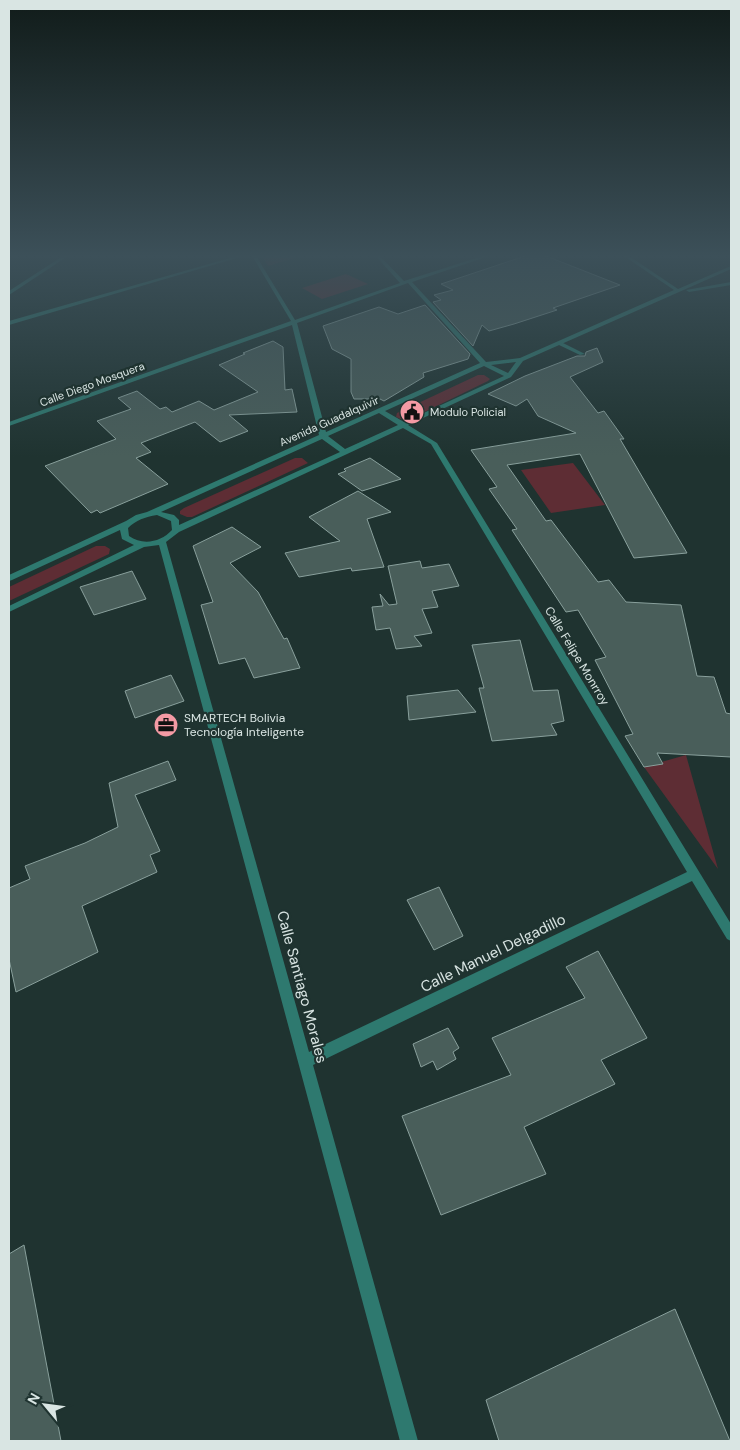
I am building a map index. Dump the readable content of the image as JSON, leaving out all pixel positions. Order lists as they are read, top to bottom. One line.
{"streets":{"street":["Calle Diego Mosquera","Avenida Guadalquivir","Calle Felipe Monrroy","Calle Manuel Delgadillo","Calle Santiago Morales"]},"crossings":[["Avenida Guadalquivir","Calle Felipe Monrroy"],["Calle Felipe Monrroy","Calle Manuel Delgadillo"],["Calle Manuel Delgadillo","Calle Santiago Morales"]],"places":{"public building":["Modulo Policial"],"office":["SMARTECH Bolivia Tecnología Inteligente"]},"north":"top left"}
